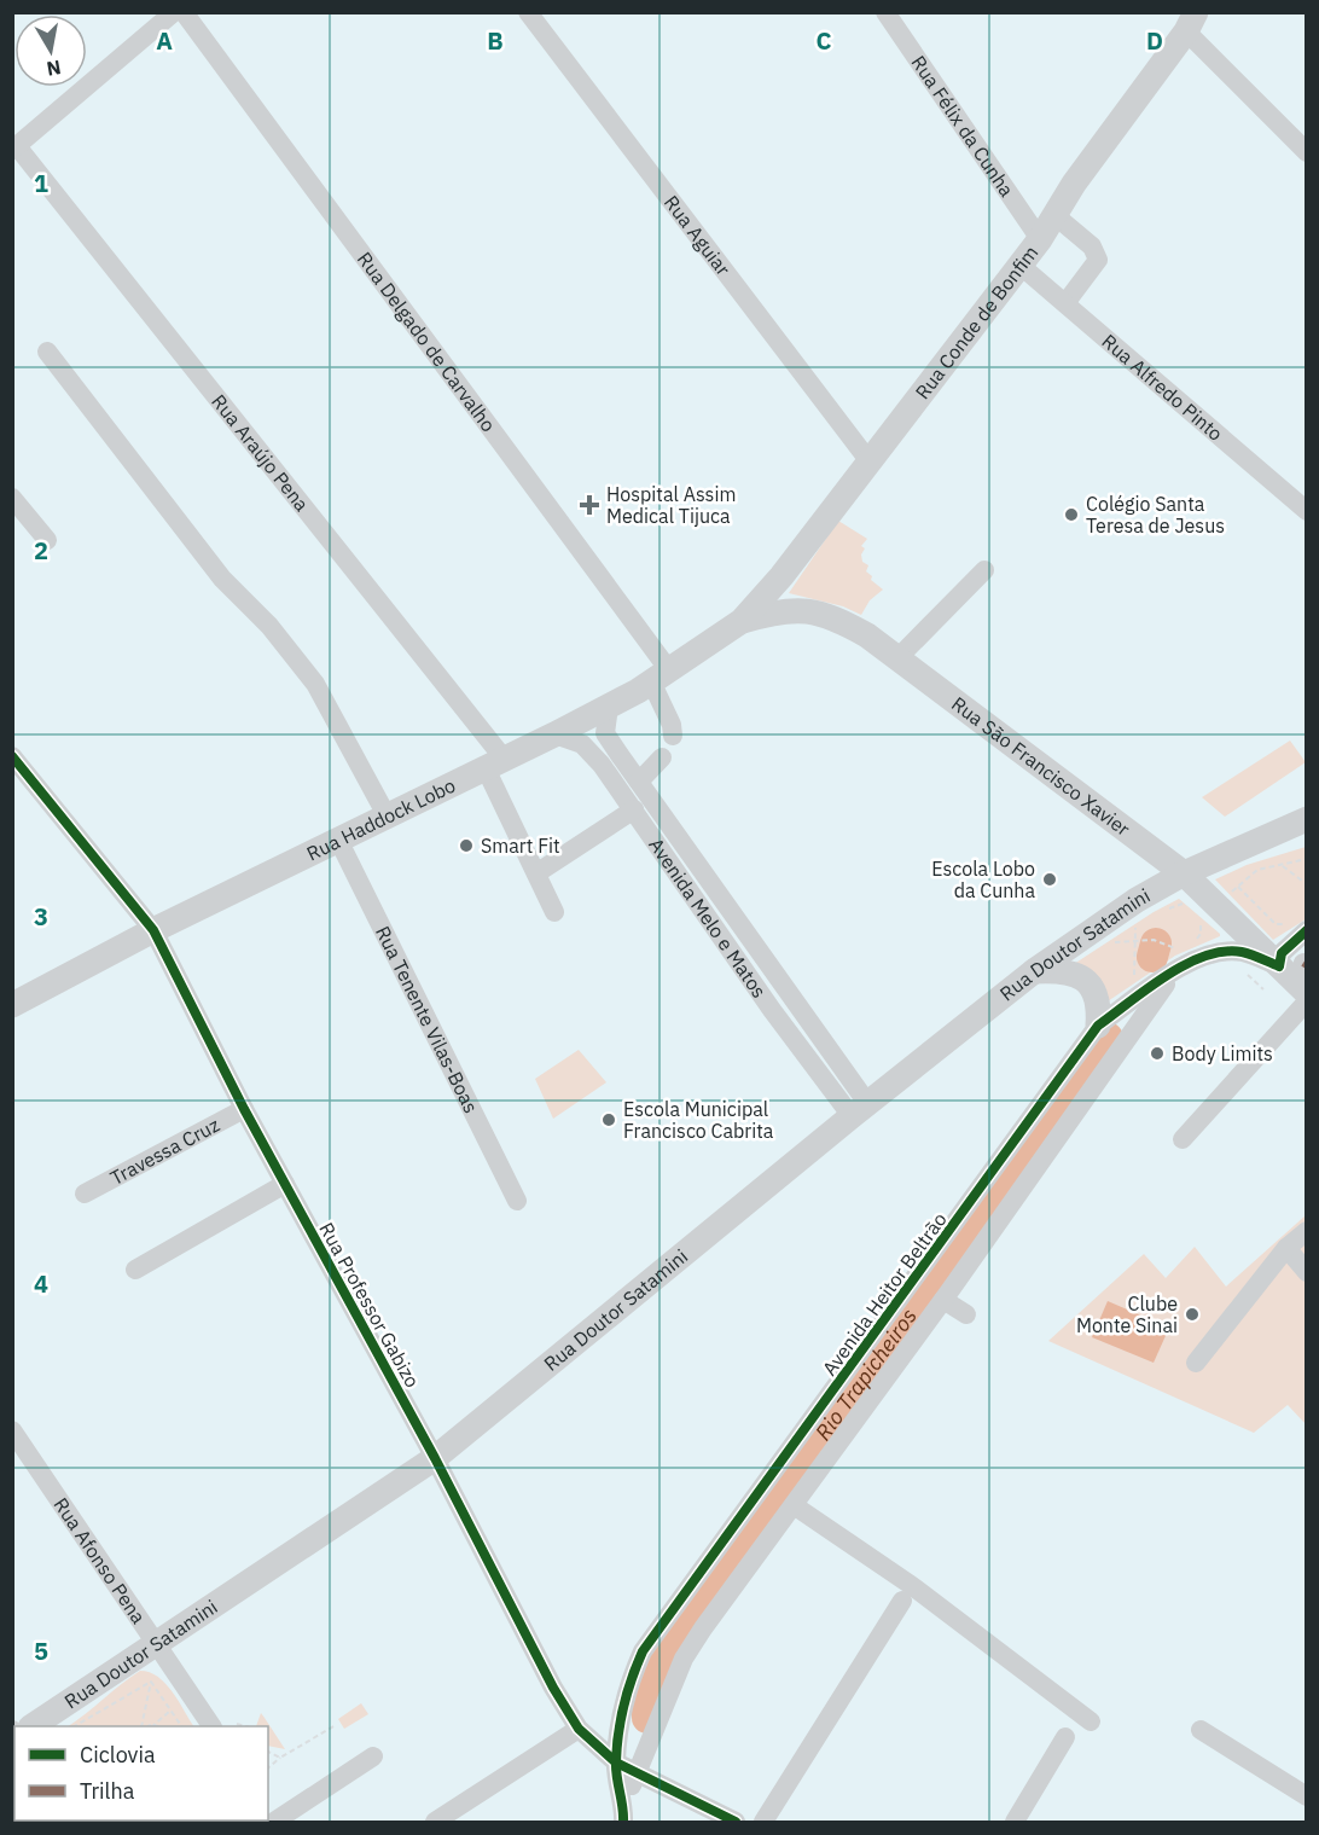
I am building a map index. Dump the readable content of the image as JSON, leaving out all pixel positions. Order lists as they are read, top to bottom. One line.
{"streets":{"main road":["Rua Conde de Bonfim","Rua São Francisco Xavier","Rua Haddock Lobo","Rua Doutor Satamini"],"street":["Rua Félix da Cunha","Rua Aguiar","Rua Delgado de Carvalho","Rua Alfredo Pinto","Rua Araújo Pena","Avenida Melo e Matos","Rua Tenente Vilas-Boas","Travessa Cruz","Avenida Heitor Beltrão","Rua Professor Gabizo","Rua Afonso Pena"]},"crossings":[["Rua Félix da Cunha","Rua Conde de Bonfim"],["Rua Aguiar","Rua Conde de Bonfim"],["Rua Conde de Bonfim","Rua Alfredo Pinto"],["Rua Conde de Bonfim","Rua São Francisco Xavier"],["Rua Conde de Bonfim","Rua Haddock Lobo"],["Rua Delgado de Carvalho","Rua Haddock Lobo"],["Rua Araújo Pena","Rua Haddock Lobo"],["Rua São Francisco Xavier","Rua Haddock Lobo"],["Rua São Francisco Xavier","Rua Doutor Satamini"],["Rua São Francisco Xavier","Avenida Heitor Beltrão"],["Rua Haddock Lobo","Avenida Melo e Matos"],["Rua Haddock Lobo","Rua Tenente Vilas-Boas"],["Rua Haddock Lobo","Rua Professor Gabizo"],["Avenida Melo e Matos","Rua Doutor Satamini"],["Rua Doutor Satamini","Rua Professor Gabizo"],["Rua Doutor Satamini","Rua Afonso Pena"],["Travessa Cruz","Rua Professor Gabizo"],["Avenida Heitor Beltrão","Rua Professor Gabizo"]],"water":["Rio Trapicheiros"],"places":{"health":["Hospital Assim Medical Tijuca"],"other":["Colégio Santa Teresa de Jesus","Smart Fit","Escola Lobo da Cunha","Body Limits","Escola Municipal Francisco Cabrita","Clube Monte Sinai"]},"legend":["Ciclovia","Trilha"],"north":"bottom","grid":{"columns":["A","B","C","D"],"rows":["1","2","3","4","5"]}}
